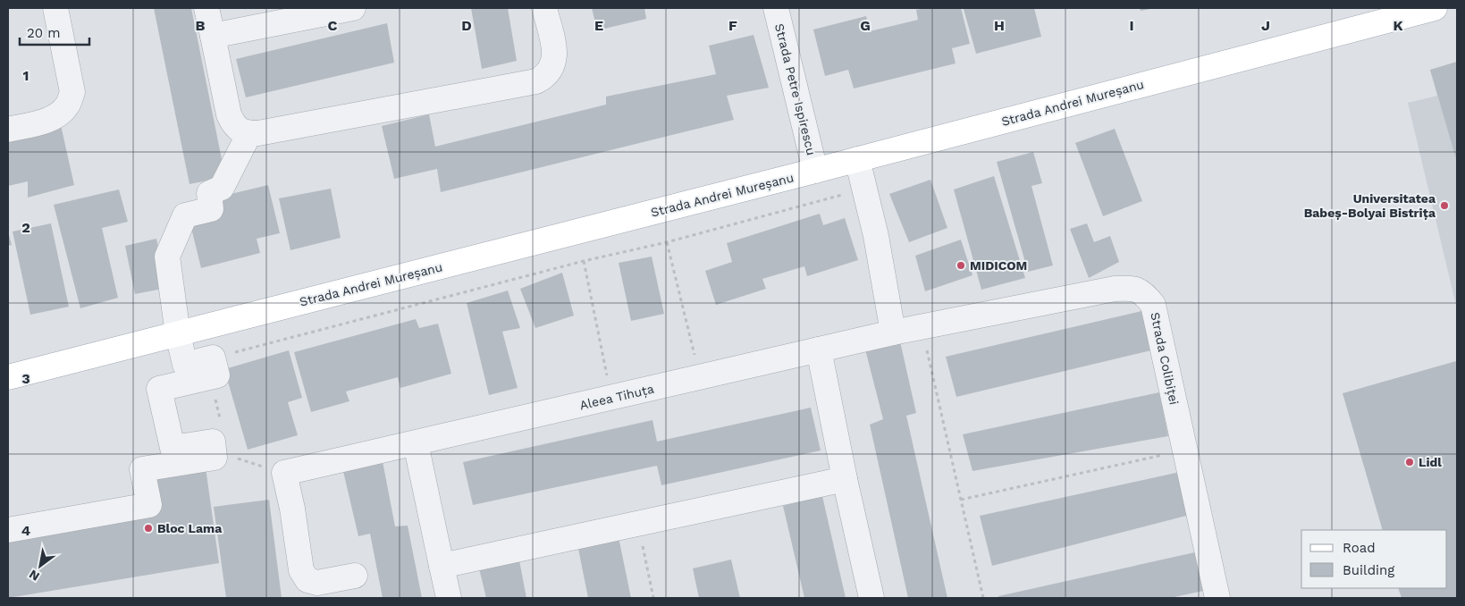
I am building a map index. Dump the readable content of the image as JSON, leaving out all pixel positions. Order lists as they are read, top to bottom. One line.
{"streets":{"main road":["Strada Andrei Mureșanu"],"street":["Strada Petre Ispirescu","Strada Colibiței","Aleea Tihuța"]},"crossings":[["Strada Petre Ispirescu","Strada Andrei Mureșanu"],["Strada Colibiței","Aleea Tihuța"]],"places":["Universitatea Babeș-Bolyai Bistrița","MIDICOM","Lidl","Bloc Lama"],"legend":["Road","Building"],"scale_bar":"20 m","north":"bottom left","grid":{"columns":["B","C","D","E","F","G","H","I","J","K"],"rows":["1","2","3","4"]}}
